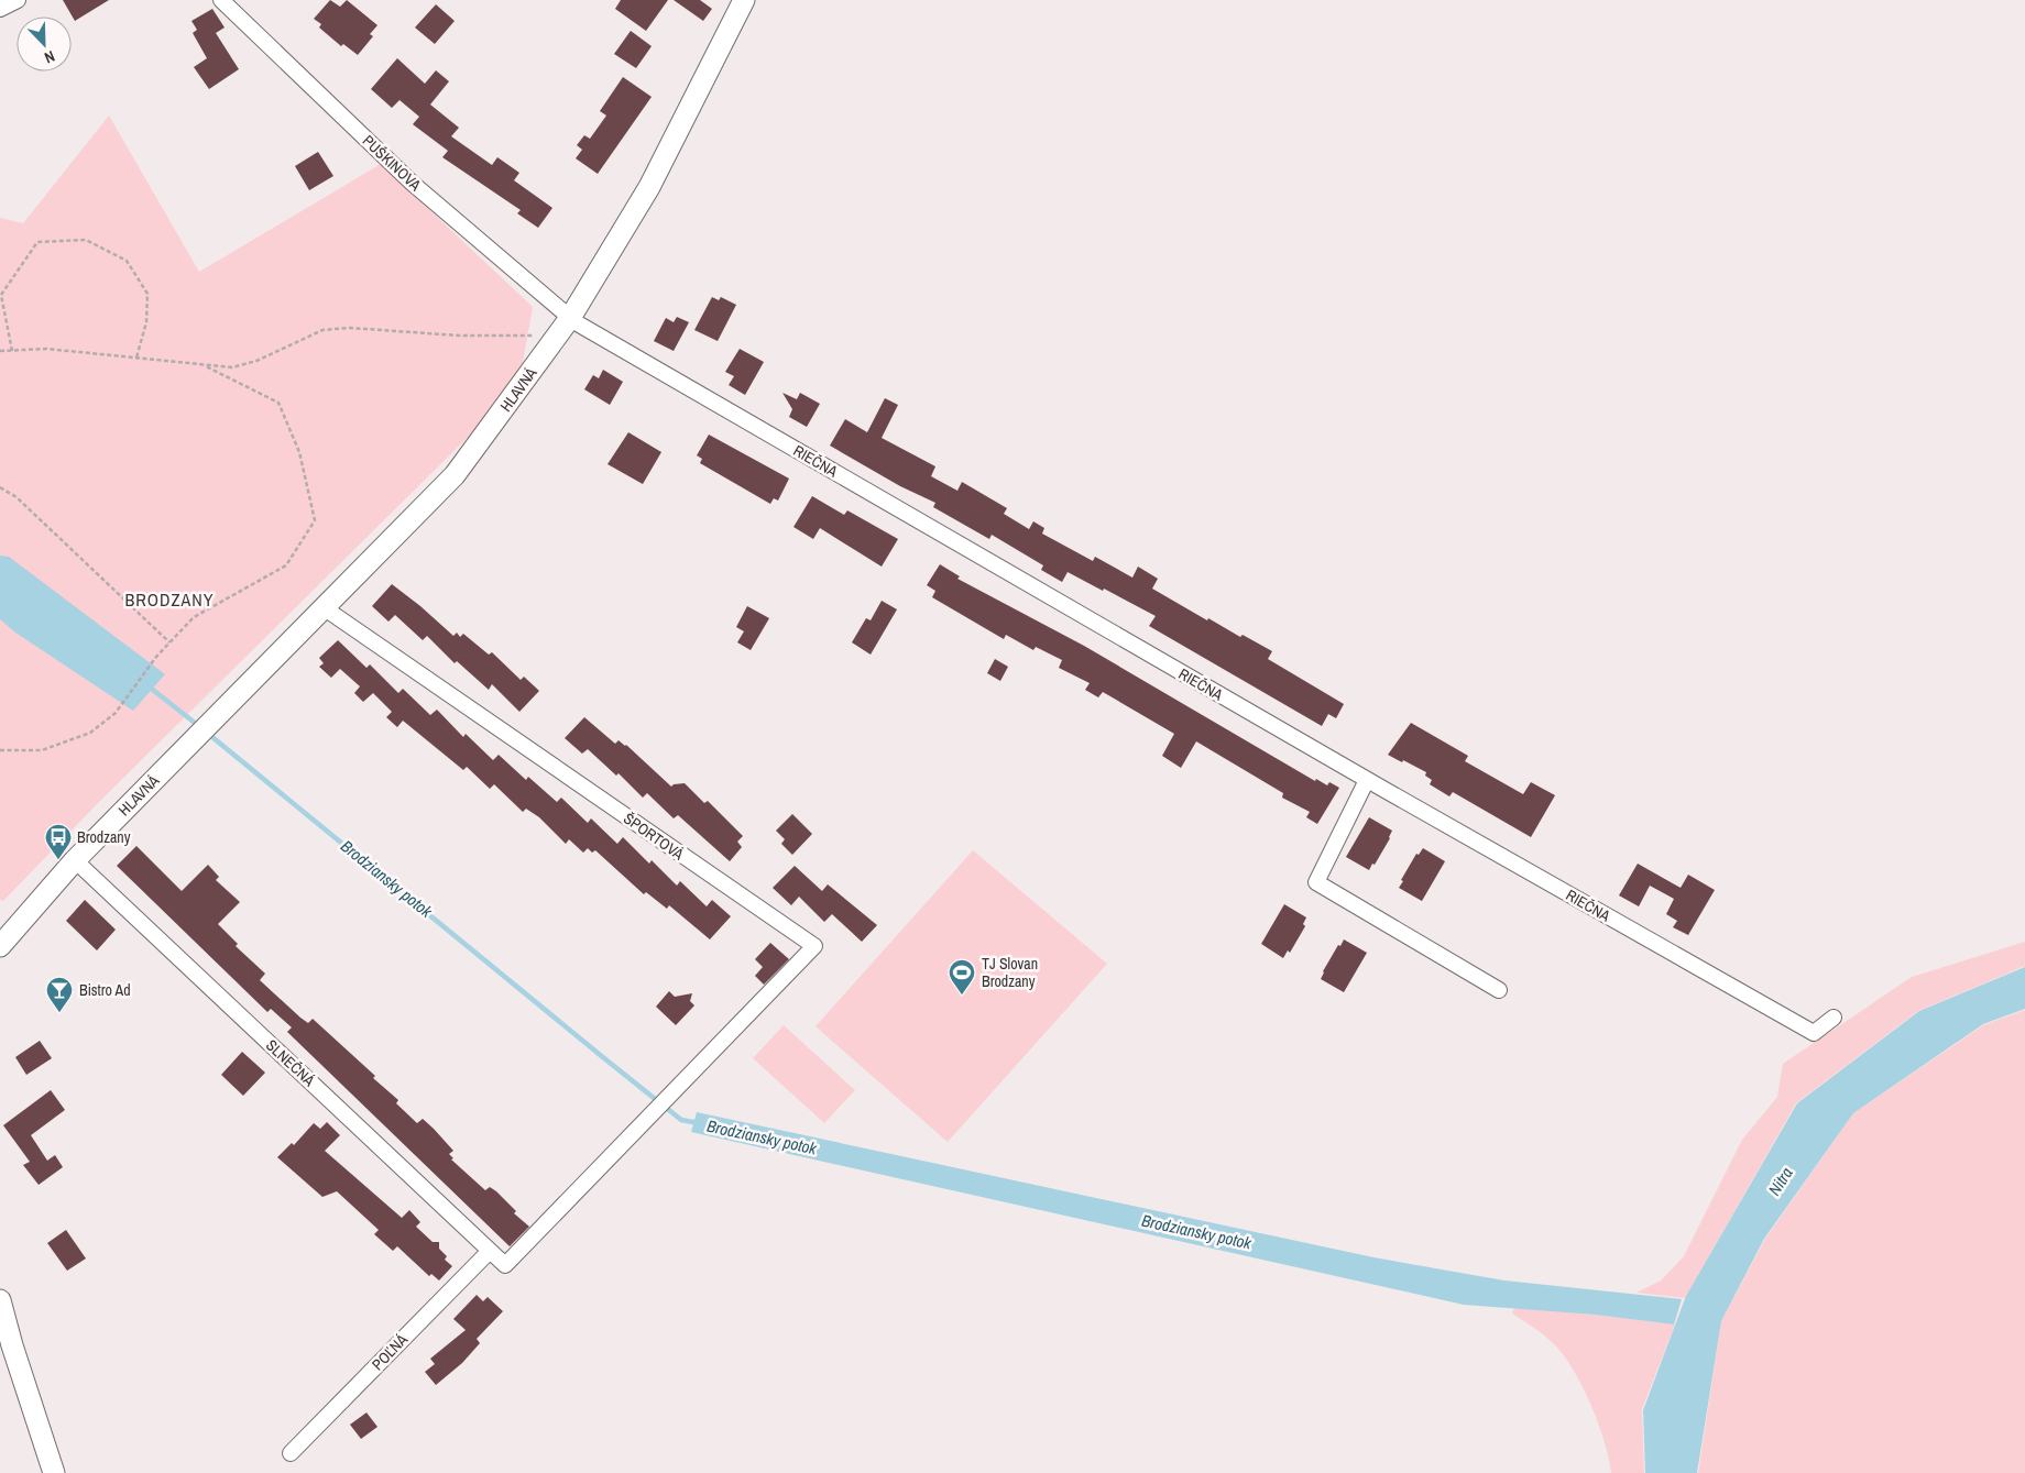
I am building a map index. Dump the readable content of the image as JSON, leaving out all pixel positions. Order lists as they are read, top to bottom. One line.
{"streets":{"main road":["HLAVNÁ"],"street":["PUŠKINOVA","RIEČNA","ŠPORTOVÁ","SLNEČNÁ","POĽNÁ"]},"crossings":[["PUŠKINOVA","HLAVNÁ"],["PUŠKINOVA","RIEČNA"],["HLAVNÁ","RIEČNA"],["HLAVNÁ","ŠPORTOVÁ"],["HLAVNÁ","SLNEČNÁ"],["ŠPORTOVÁ","SLNEČNÁ"],["SLNEČNÁ","POĽNÁ"]],"districts":["BRODZANY"],"water":["Brodziansky potok","Nitra"],"places":{"bus stop":["Brodzany"],"sports":["TJ Slovan Brodzany"],"bar":["Bistro Ad"]},"north":"bottom right"}
